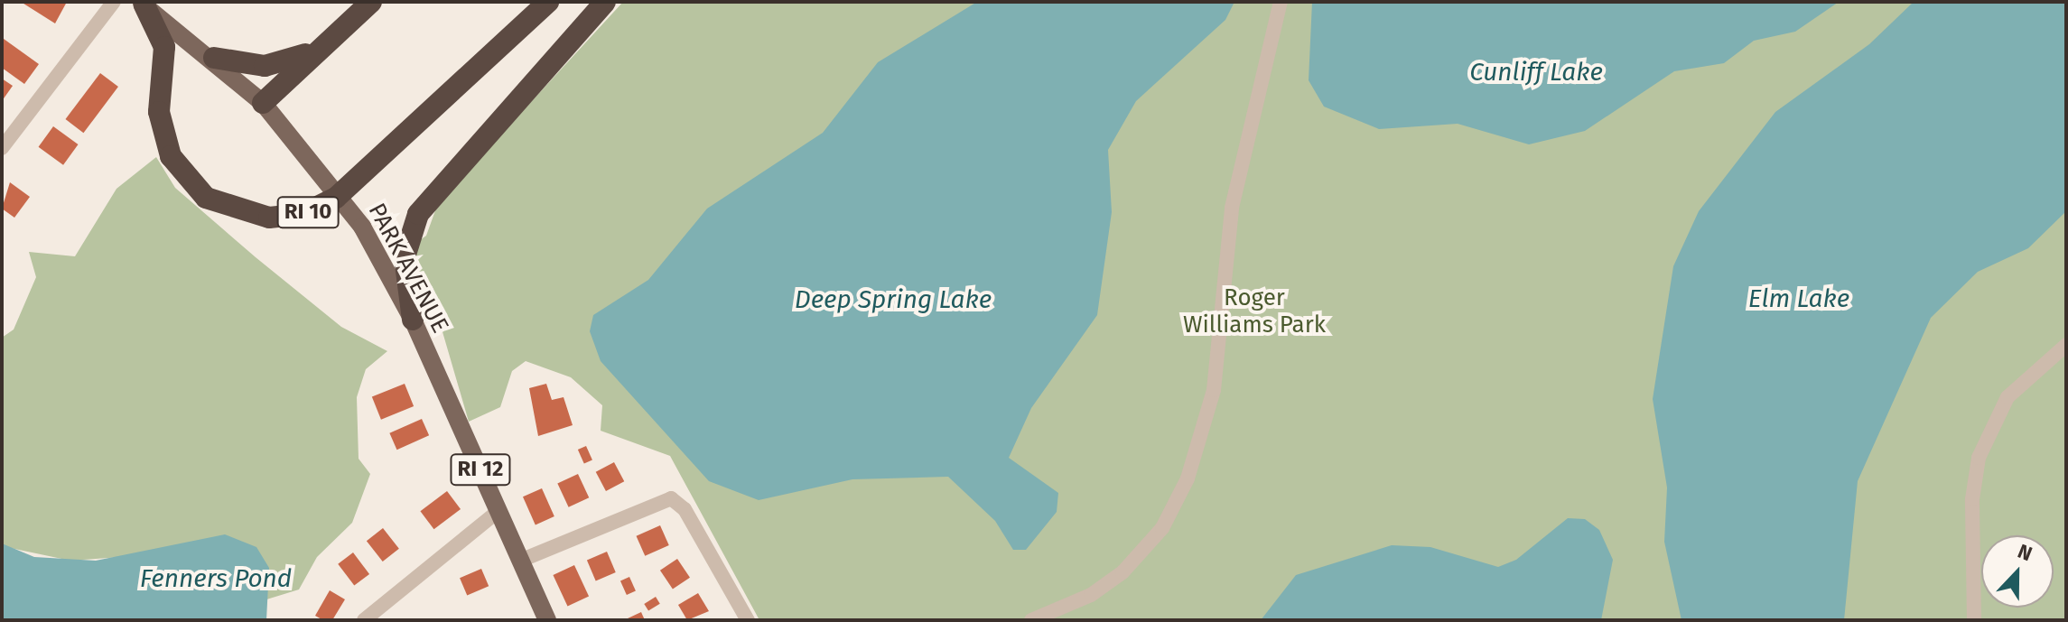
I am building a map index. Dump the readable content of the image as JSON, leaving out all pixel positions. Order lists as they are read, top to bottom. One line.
{"streets":{"highway":["RI 10"],"main road":["PARK AVENUE","RI 12"]},"crossings":[["RI 10","PARK AVENUE"]],"water":["Cunliff Lake","Elm Lake","Deep Spring Lake","Fenners Pond"],"parks":["Roger Williams Park"],"north":"top"}
